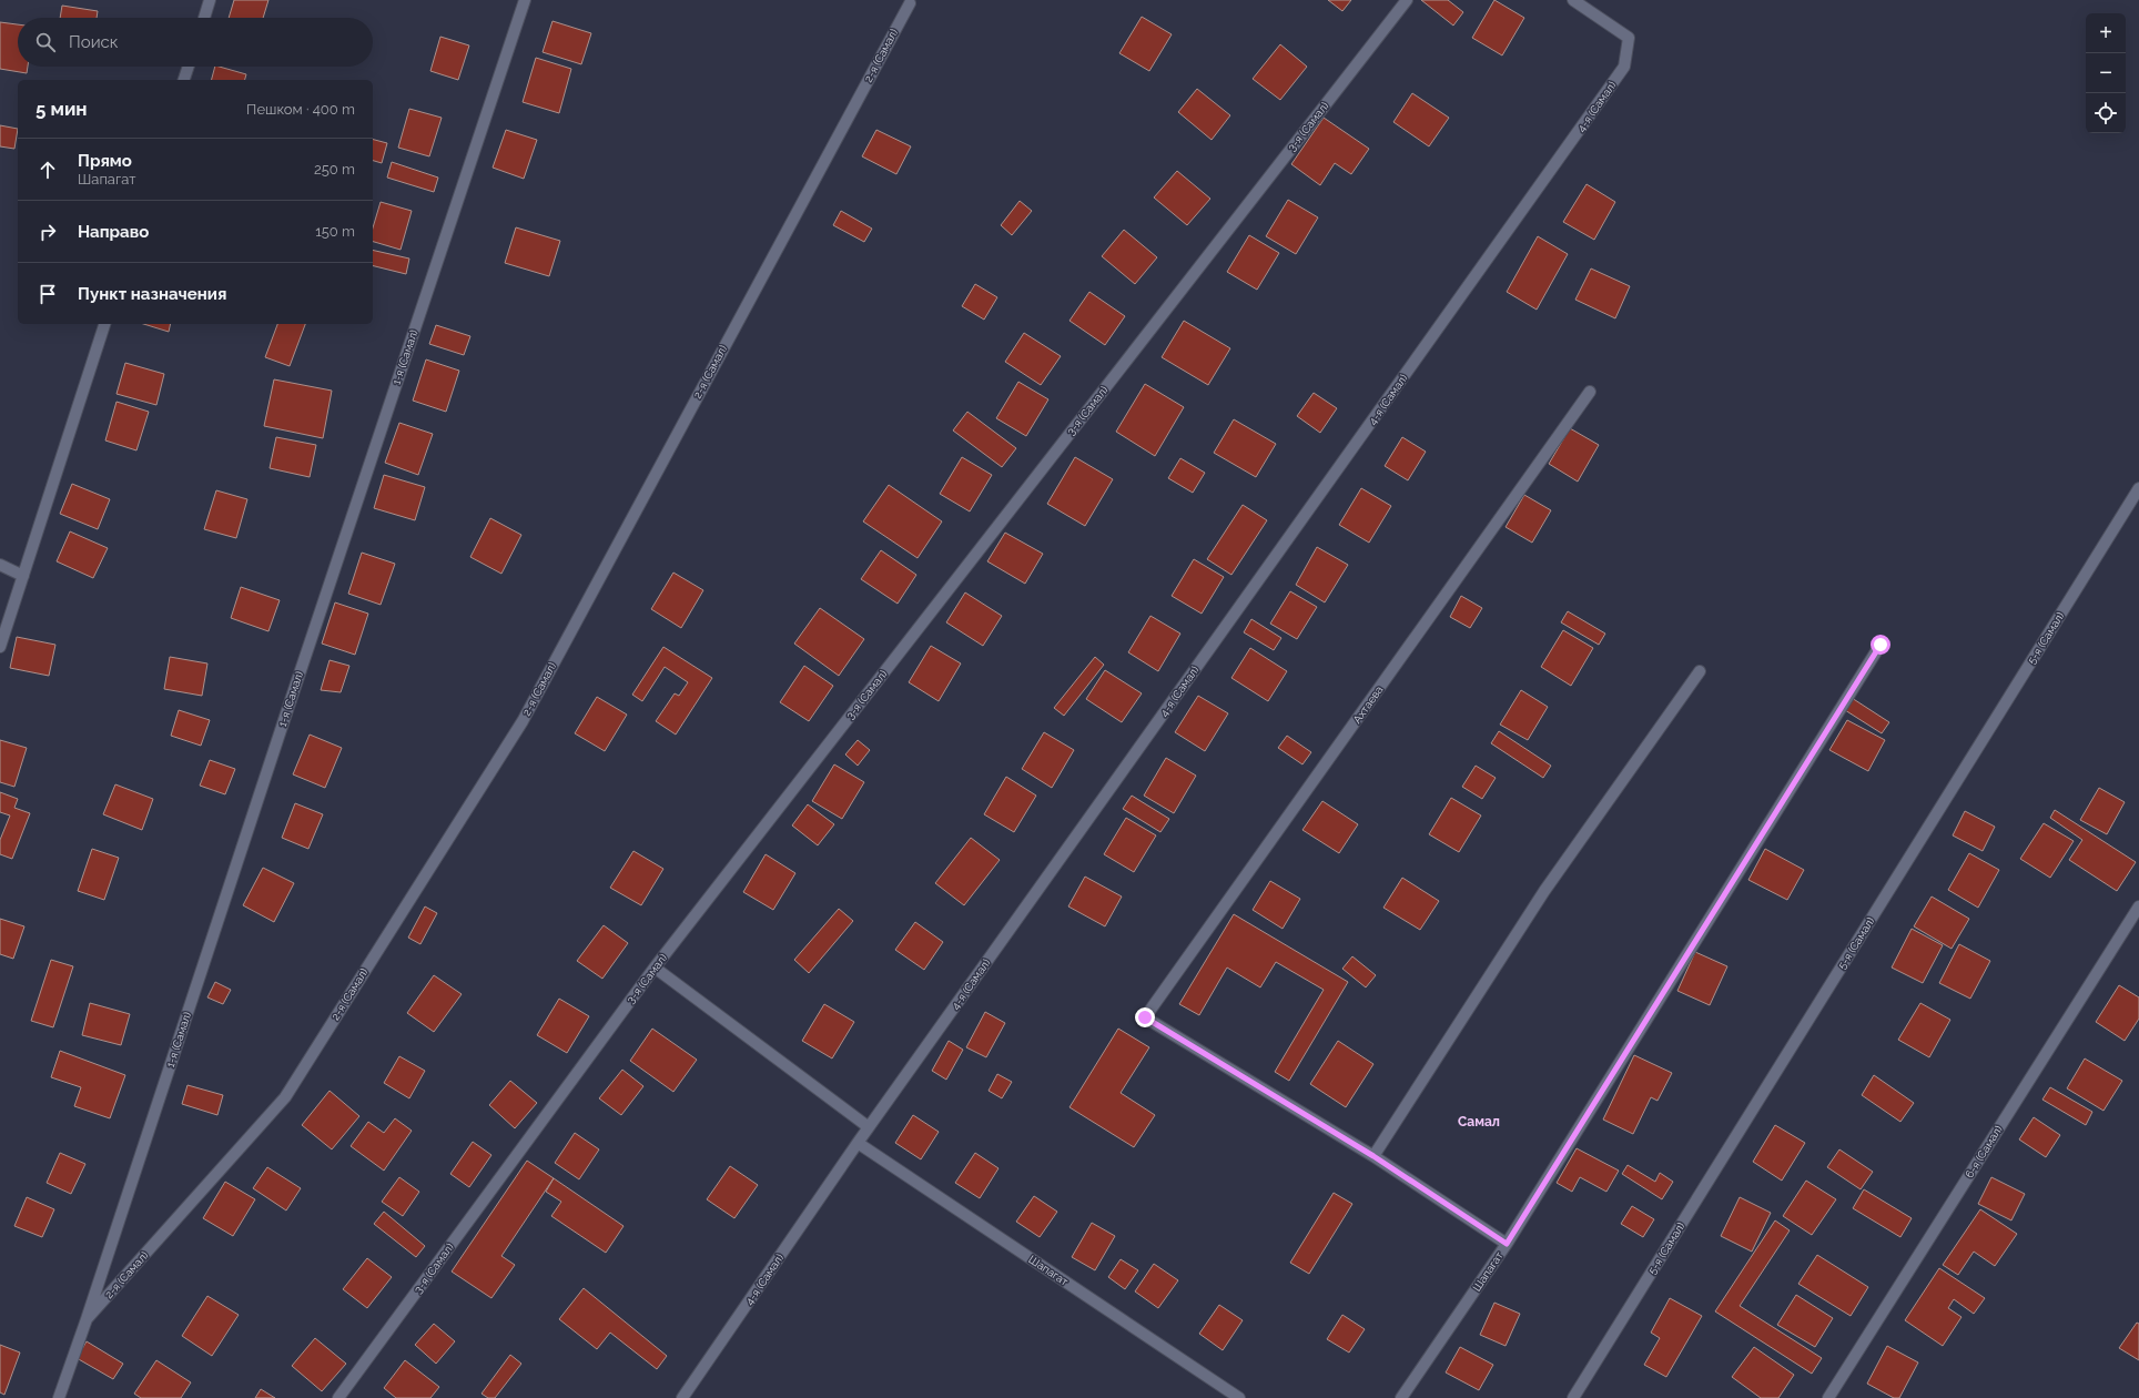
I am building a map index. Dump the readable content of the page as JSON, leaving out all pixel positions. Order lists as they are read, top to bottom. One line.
{"streets":{"street":["2-я (Самал)","4-я (Самал)","3-я (Самал)","1-я (Самал)","5-я (Самал)","Ахтаева","6-я (Самал)","Шапагат"]},"crossings":[["2-я (Самал)","1-я (Самал)"],["4-я (Самал)","Шапагат"]],"districts":["Самал"],"page":{"map_buttons":["+","−"],"search":"Поиск","heading":["5 мин","Пешком · 400 m"],"list":[["Прямо","Шапагат","250 m"],["Направо","150 m"],"Пункт назначения"]}}
